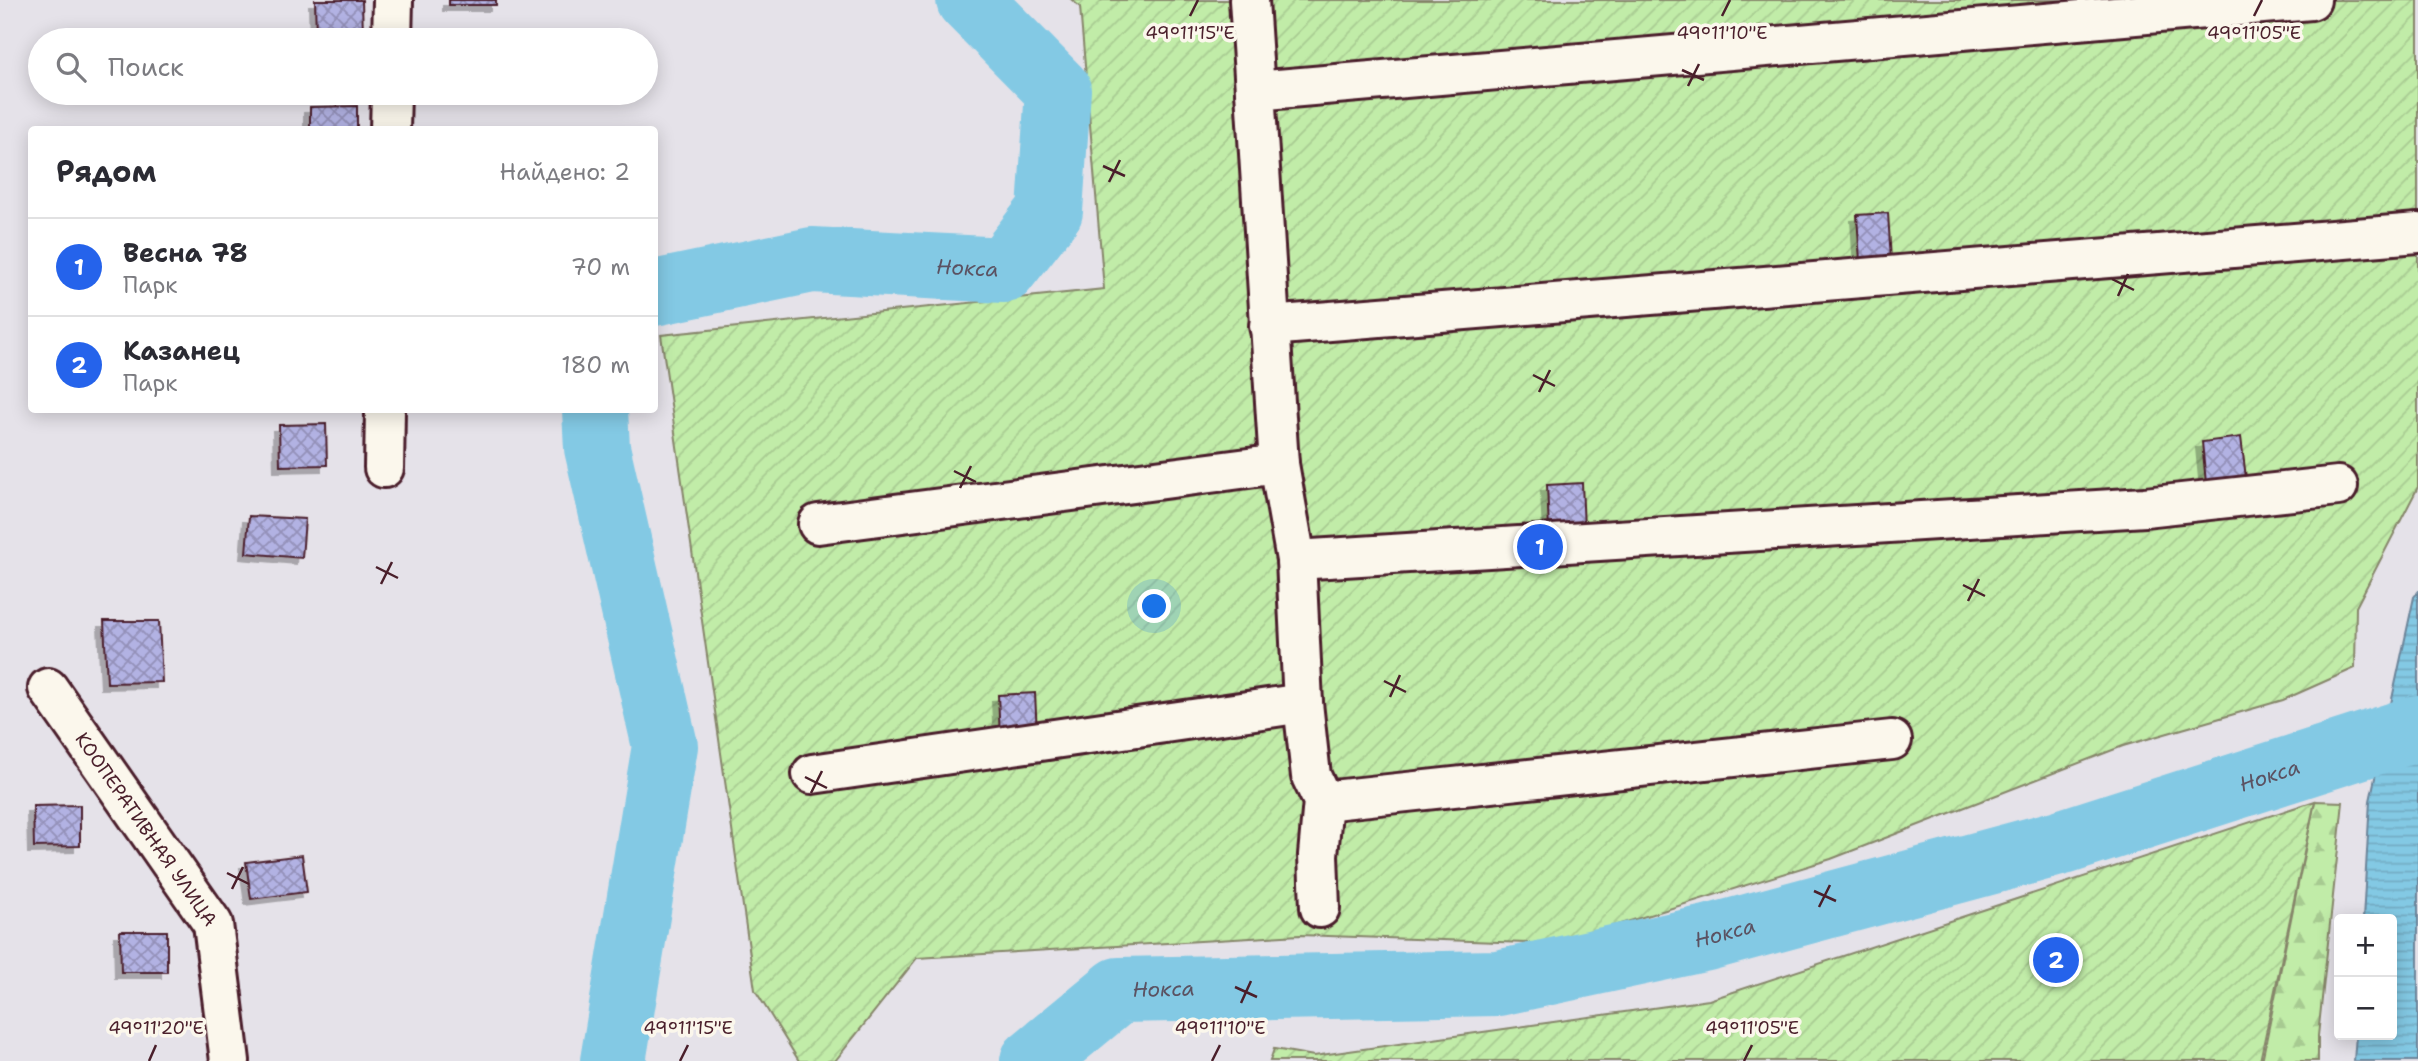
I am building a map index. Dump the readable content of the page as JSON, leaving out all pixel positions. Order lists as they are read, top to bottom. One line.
{"streets":{"street":["КООПЕРАТИВНАЯ УЛИЦА"]},"water":["Нокса"],"page":{"search":"Поиск","heading":["Рядом","Найдено: 2"],"list":[{"mark":"1","name":"Весна 78","note":"Парк","value":"70 m"},{"mark":"2","name":"Казанец","note":"Парк","value":"180 m"}],"pins":["1","2"],"map_buttons":["+","−"]},"coordinates":["49°11'15\"E","49°11'10\"E","49°11'05\"E","49°11'20\"E"]}
